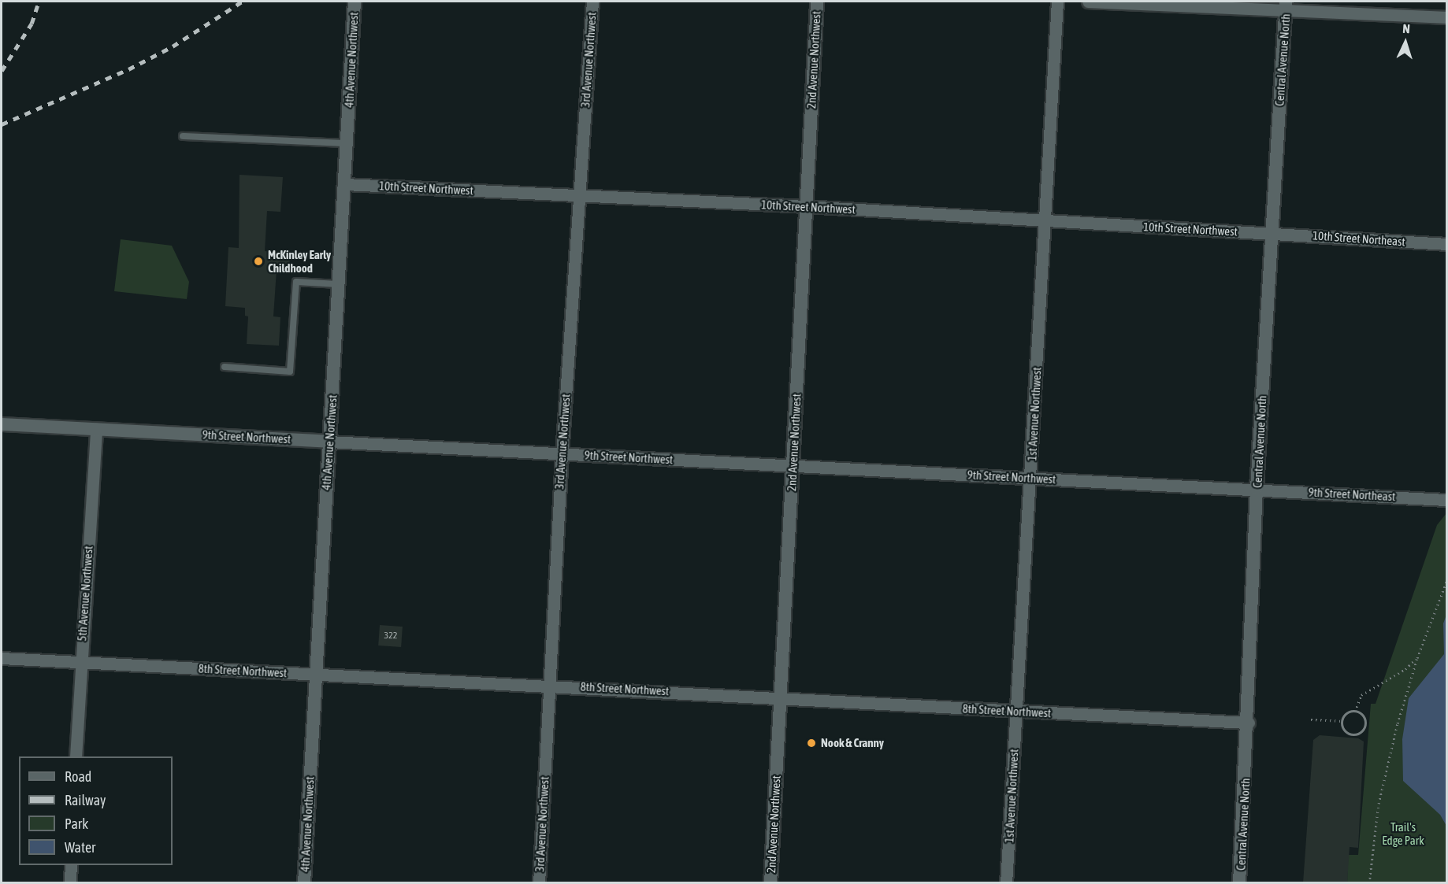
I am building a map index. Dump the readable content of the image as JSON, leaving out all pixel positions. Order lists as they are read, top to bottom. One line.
{"streets":{"street":["4th Avenue Northwest","3rd Avenue Northwest","2nd Avenue Northwest","Central Avenue North","10th Street Northwest","10th Street Northeast","1st Avenue Northwest","9th Street Northwest","9th Street Northeast","5th Avenue Northwest","8th Street Northwest"]},"crossings":[["4th Avenue Northwest","10th Street Northwest"],["4th Avenue Northwest","9th Street Northwest"],["4th Avenue Northwest","8th Street Northwest"],["3rd Avenue Northwest","10th Street Northwest"],["3rd Avenue Northwest","9th Street Northwest"],["3rd Avenue Northwest","8th Street Northwest"],["2nd Avenue Northwest","10th Street Northwest"],["2nd Avenue Northwest","9th Street Northwest"],["2nd Avenue Northwest","8th Street Northwest"],["Central Avenue North","10th Street Northwest"],["Central Avenue North","10th Street Northeast"],["Central Avenue North","9th Street Northwest"],["Central Avenue North","9th Street Northeast"],["Central Avenue North","8th Street Northwest"],["10th Street Northwest","10th Street Northeast"],["10th Street Northwest","1st Avenue Northwest"],["1st Avenue Northwest","9th Street Northwest"],["1st Avenue Northwest","8th Street Northwest"],["9th Street Northwest","9th Street Northeast"],["9th Street Northwest","5th Avenue Northwest"],["5th Avenue Northwest","8th Street Northwest"]],"parks":["Trail's Edge Park"],"places":["McKinley Early Childhood","Nook & Cranny"],"house_numbers":["322"],"legend":["Road","Railway","Park","Water"],"north":"top"}
